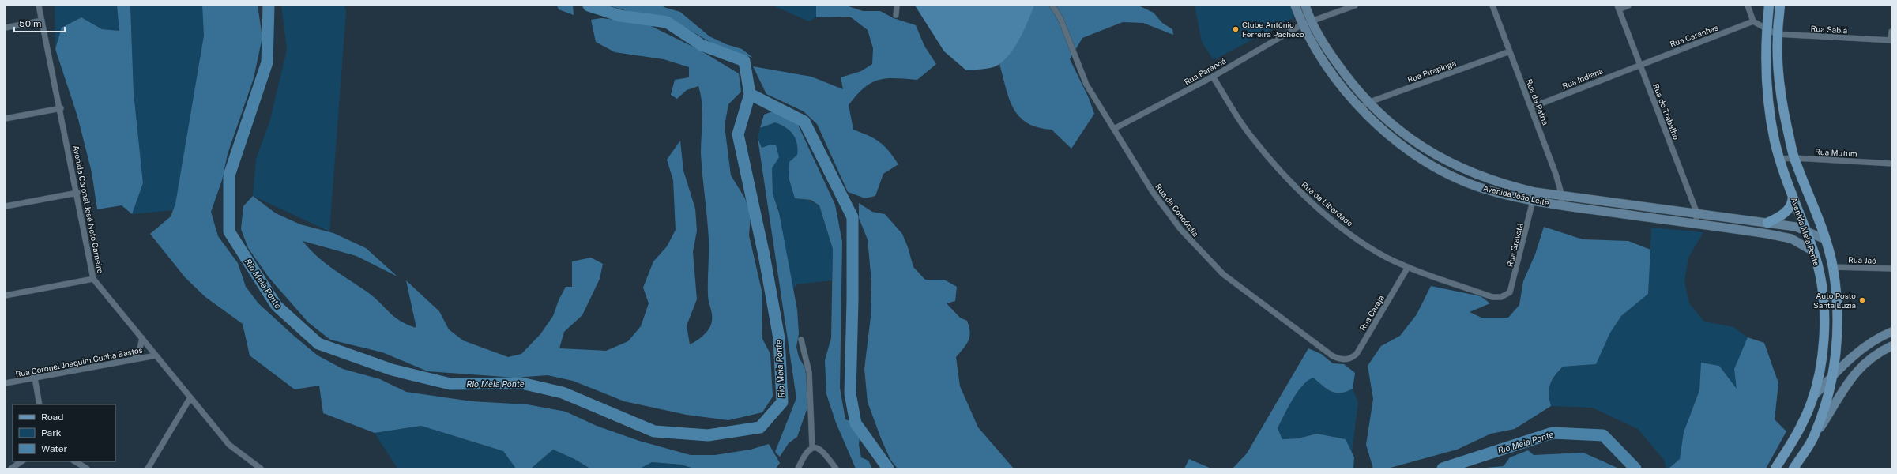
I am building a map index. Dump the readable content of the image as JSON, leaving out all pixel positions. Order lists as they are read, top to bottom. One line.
{"streets":{"main road":["Avenida Meia Ponte"],"street":["Rua Sabiá","Rua Caranhas","Rua Paranoá","Rua Pirapinga","Rua Indiana","Rua da Pátria","Rua do Trabalho","Rua Mutum","Avenida João Leite","Rua da Liberdade","Avenida Coronel José Neto Carneiro","Rua da Concórdia","Rua Gravatá","Rua Jaó","Rua Carajá","Rua Coronel Joaquim Cunha Bastos"]},"crossings":[["Rua Sabiá","Rua Caranhas"],["Rua Sabiá","Avenida Meia Ponte"],["Rua Caranhas","Rua Indiana"],["Rua Caranhas","Rua do Trabalho"],["Rua Paranoá","Avenida João Leite"],["Rua Paranoá","Rua da Liberdade"],["Rua Paranoá","Rua da Concórdia"],["Rua Pirapinga","Rua da Pátria"],["Rua Pirapinga","Avenida João Leite"],["Rua Indiana","Rua da Pátria"],["Rua Indiana","Rua do Trabalho"],["Rua da Pátria","Avenida João Leite"],["Rua do Trabalho","Avenida João Leite"],["Rua Mutum","Avenida Meia Ponte"],["Avenida João Leite","Avenida Meia Ponte"],["Avenida João Leite","Rua Gravatá"],["Rua da Liberdade","Rua Gravatá"],["Rua da Liberdade","Rua Carajá"],["Avenida Coronel José Neto Carneiro","Rua Coronel Joaquim Cunha Bastos"],["Rua da Concórdia","Rua Carajá"],["Avenida Meia Ponte","Rua Jaó"]],"water":["Rio Meia Ponte"],"places":["Clube Antônio Ferreira Pacheco","Auto Posto Santa Luzia"],"legend":["Road","Park","Water"],"scale_bar":"50 m"}
